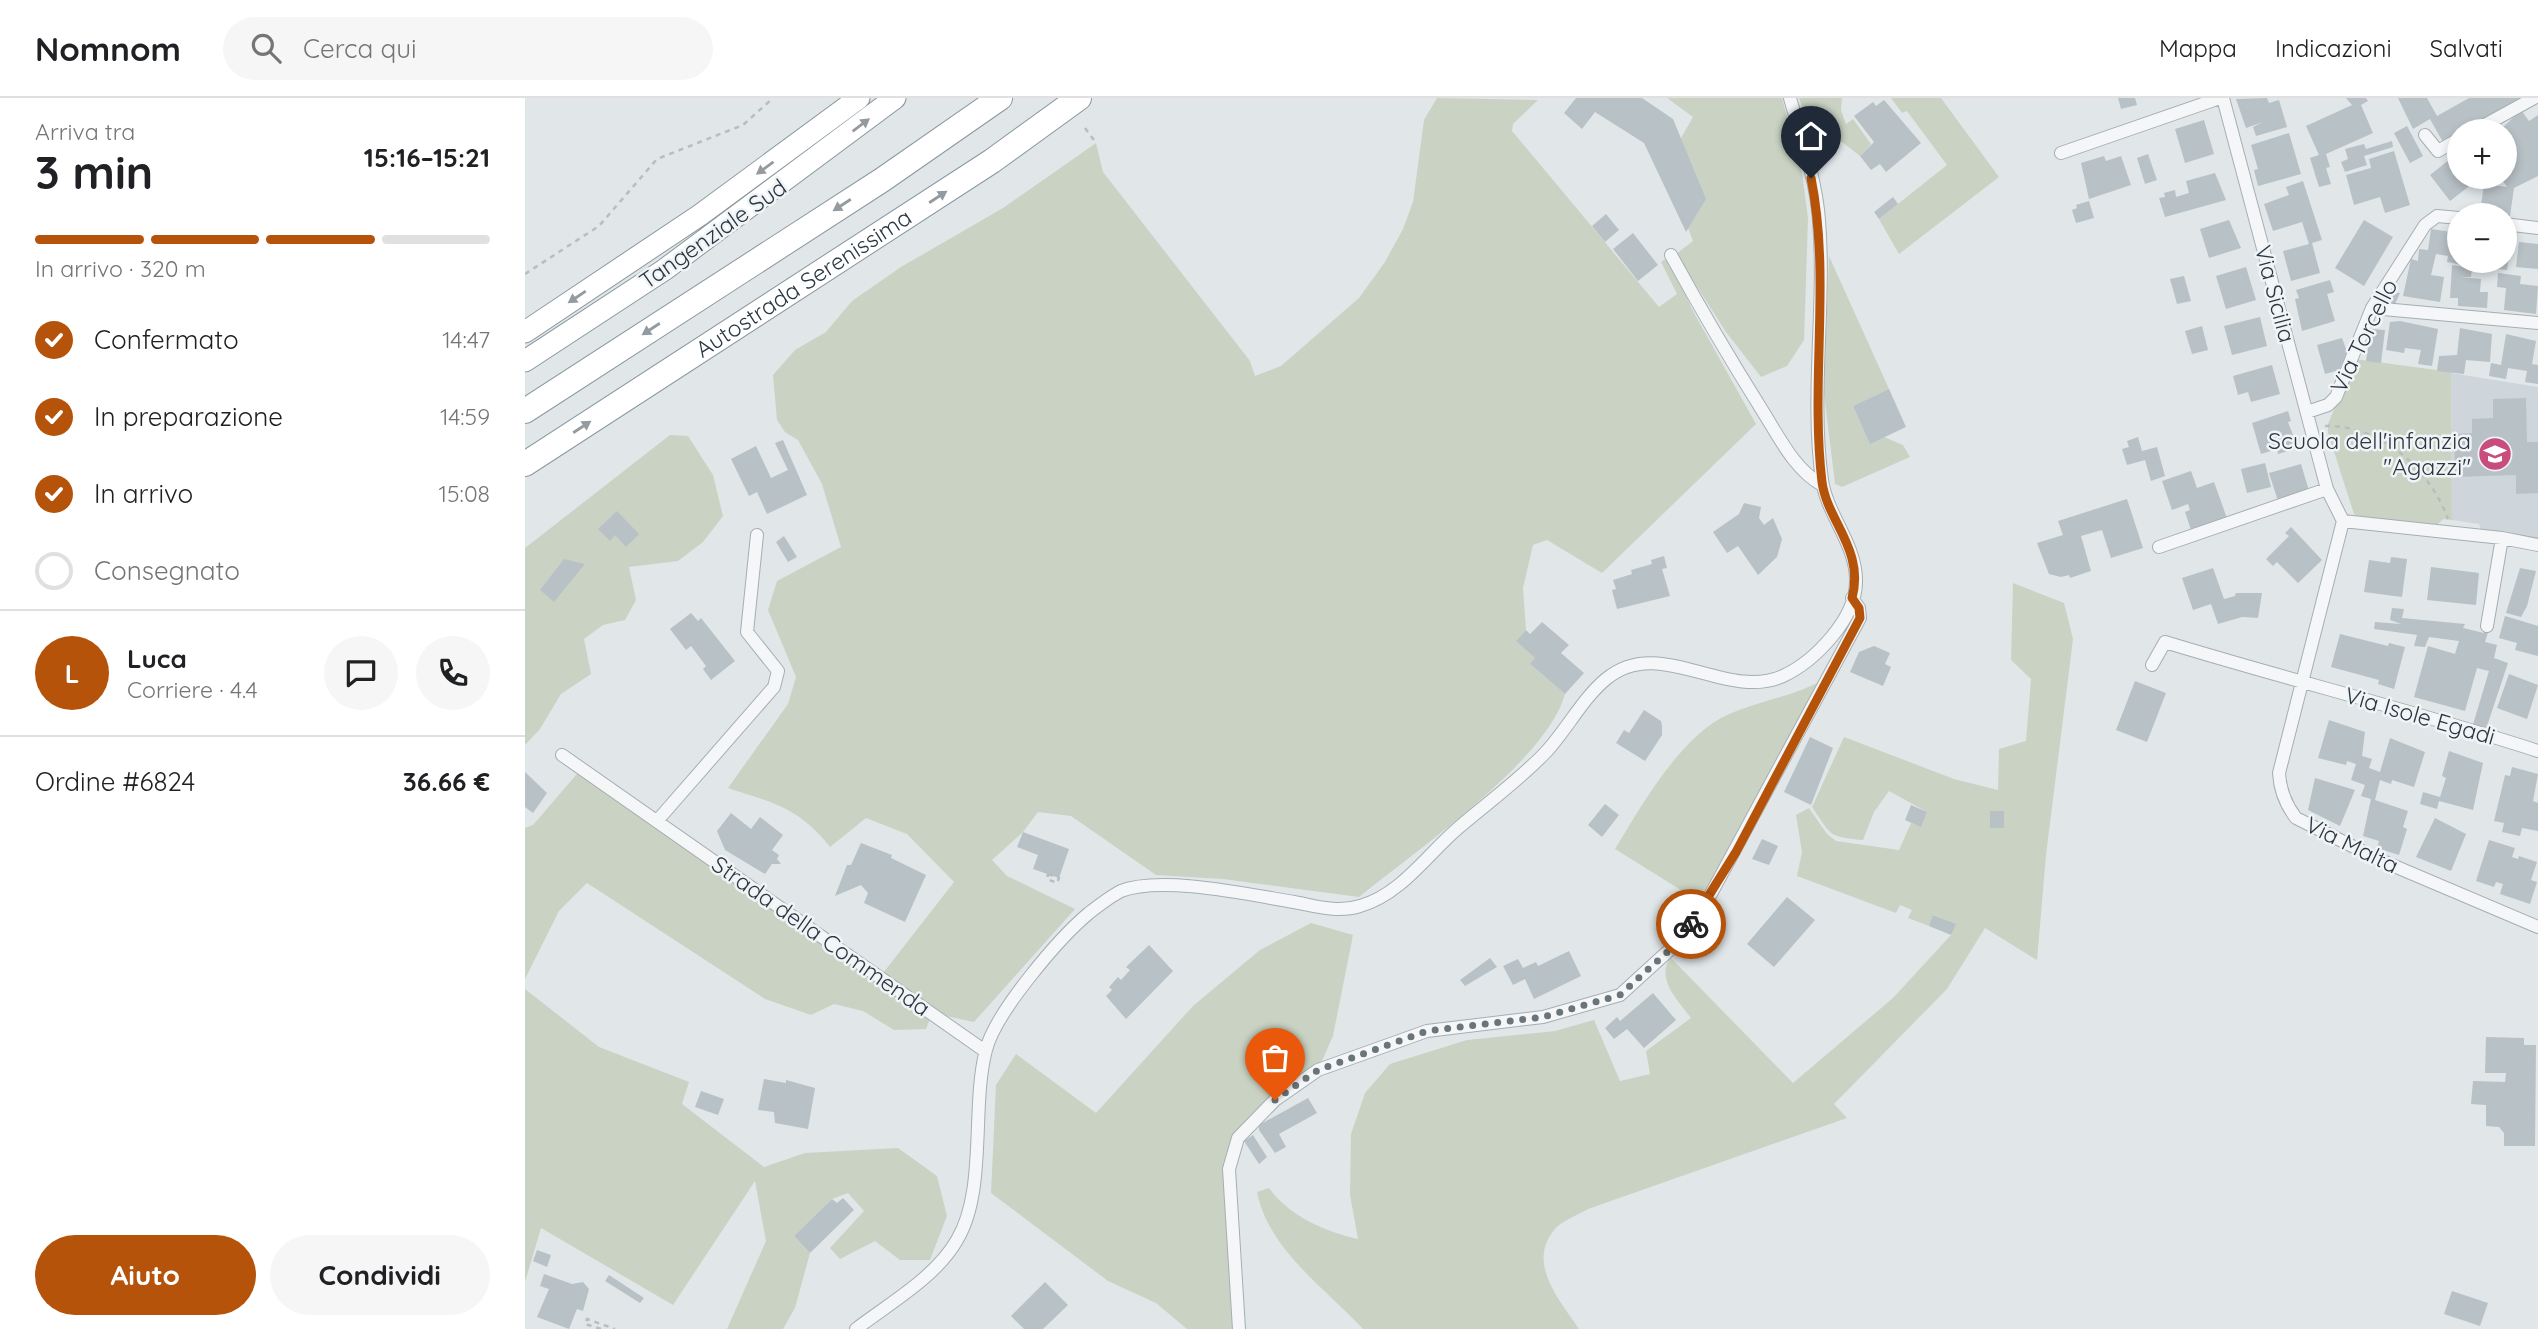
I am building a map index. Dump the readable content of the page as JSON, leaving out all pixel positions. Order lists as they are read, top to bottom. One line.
{"streets":{"highway":["Tangenziale Sud","Autostrada Serenissima"],"street":["Via Sicilia","Via Torcello","Via Isole Egadi","Via Malta","Strada della Commenda"]},"crossings":[["Via Sicilia","Via Torcello"],["Via Sicilia","Via Malta"],["Via Isole Egadi","Via Malta"]],"places":{"school or university":["Scuola dell'infanzia \"Agazzi\""]},"page":{"header":"Nomnom","search":"Cerca qui","nav":["Mappa","Indicazioni","Salvati"],"heading":["3 min","Arriva tra","15:16–15:21"],"panel":["Luca","Corriere · 4.4","Ordine #6824","36.66 €"],"map_buttons":["+","−"],"bar":"In arrivo · 320 m","list":[["Confermato","14:47"],["In preparazione","14:59"],["In arrivo","15:08"],"Consegnato"],"round":"L","buttons":["Aiuto","Condividi"]}}
